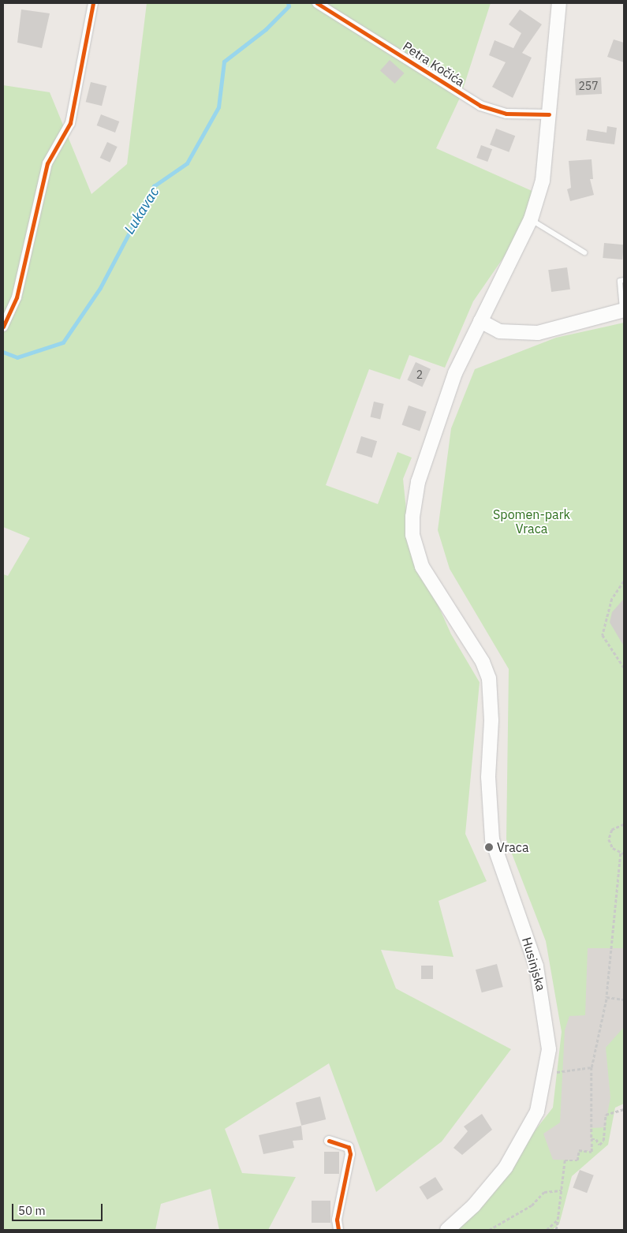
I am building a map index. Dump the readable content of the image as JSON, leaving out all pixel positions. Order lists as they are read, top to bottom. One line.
{"streets":{"main road":["Husinjska"],"street":["Petra Kočića"]},"water":["Lukavac"],"parks":["Spomen-park Vraca"],"places":["Vraca"],"house_numbers":["257","2"],"scale_bar":"50 m"}
